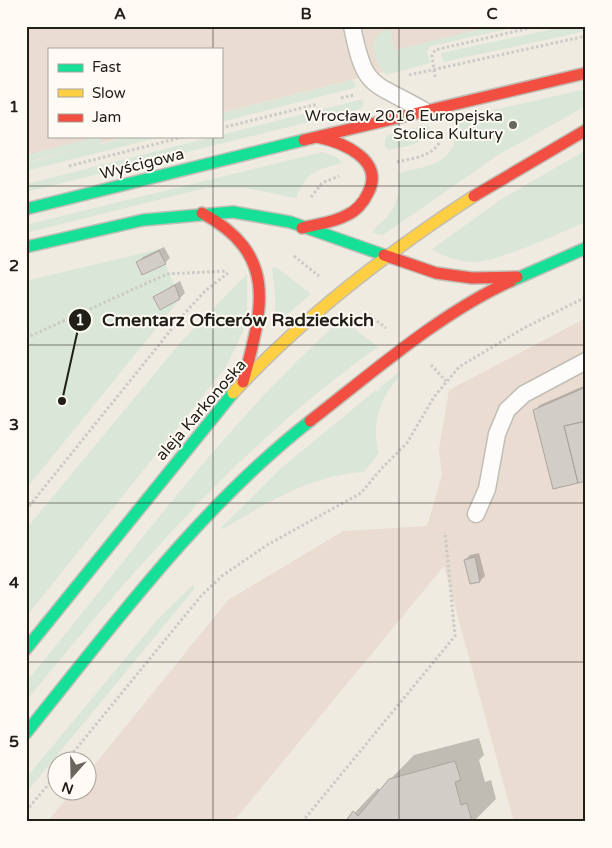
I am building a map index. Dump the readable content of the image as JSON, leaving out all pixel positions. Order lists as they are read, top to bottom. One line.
{"streets":{"main road":["Wyścigowa","aleja Karkonoska"]},"places":["Wrocław 2016 Europejska Stolica Kultury","Cmentarz Oficerów Radzieckich"],"legend":["Fast","Slow","Jam"],"north":"bottom","grid":{"columns":["A","B","C"],"rows":["1","2","3","4","5"]}}
